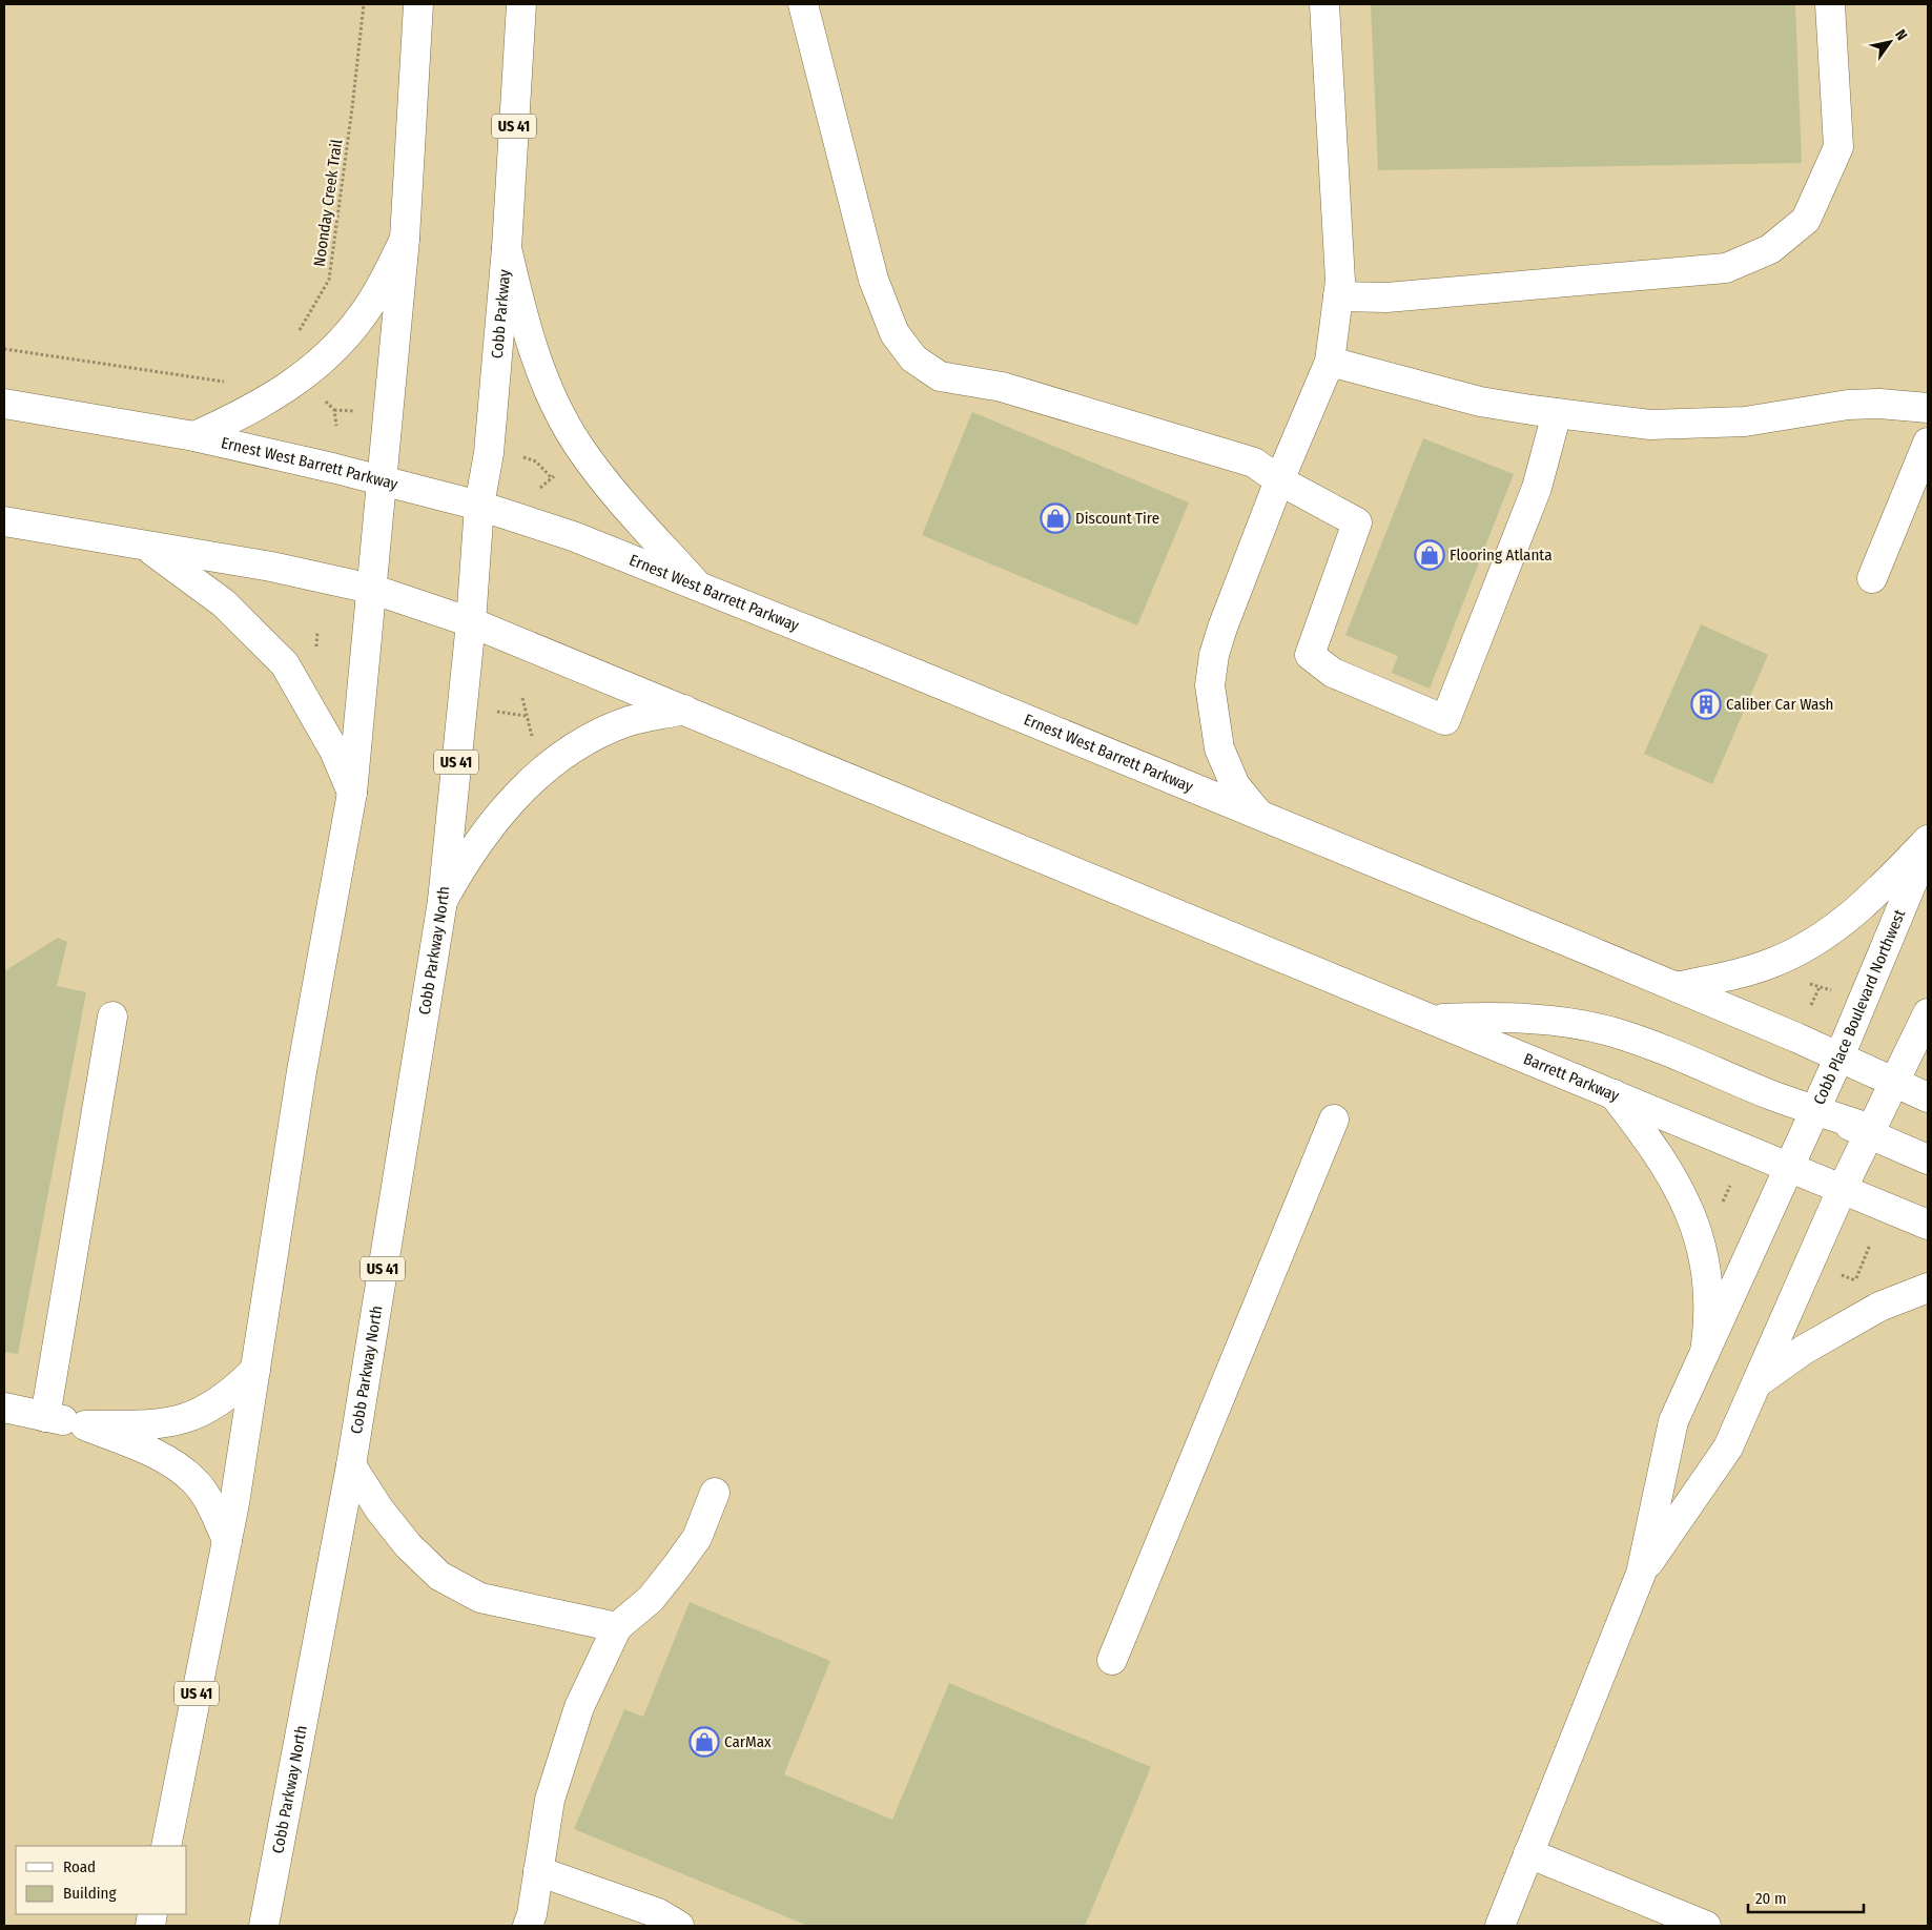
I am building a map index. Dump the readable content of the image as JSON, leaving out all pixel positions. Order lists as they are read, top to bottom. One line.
{"streets":{"main road":["US 41","Cobb Parkway","Ernest West Barrett Parkway","Cobb Parkway North","Cobb Place Boulevard Northwest","Barrett Parkway"],"path":["Noonday Creek Trail"]},"crossings":[["US 41","Ernest West Barrett Parkway"],["Cobb Parkway","Ernest West Barrett Parkway"],["Cobb Parkway","Cobb Parkway North"],["Cobb Place Boulevard Northwest","Barrett Parkway"]],"places":{"shop":["Discount Tire","Flooring Atlanta","CarMax"],"building":["Caliber Car Wash"]},"legend":["Road","Building"],"scale_bar":"20 m","north":"top right"}
